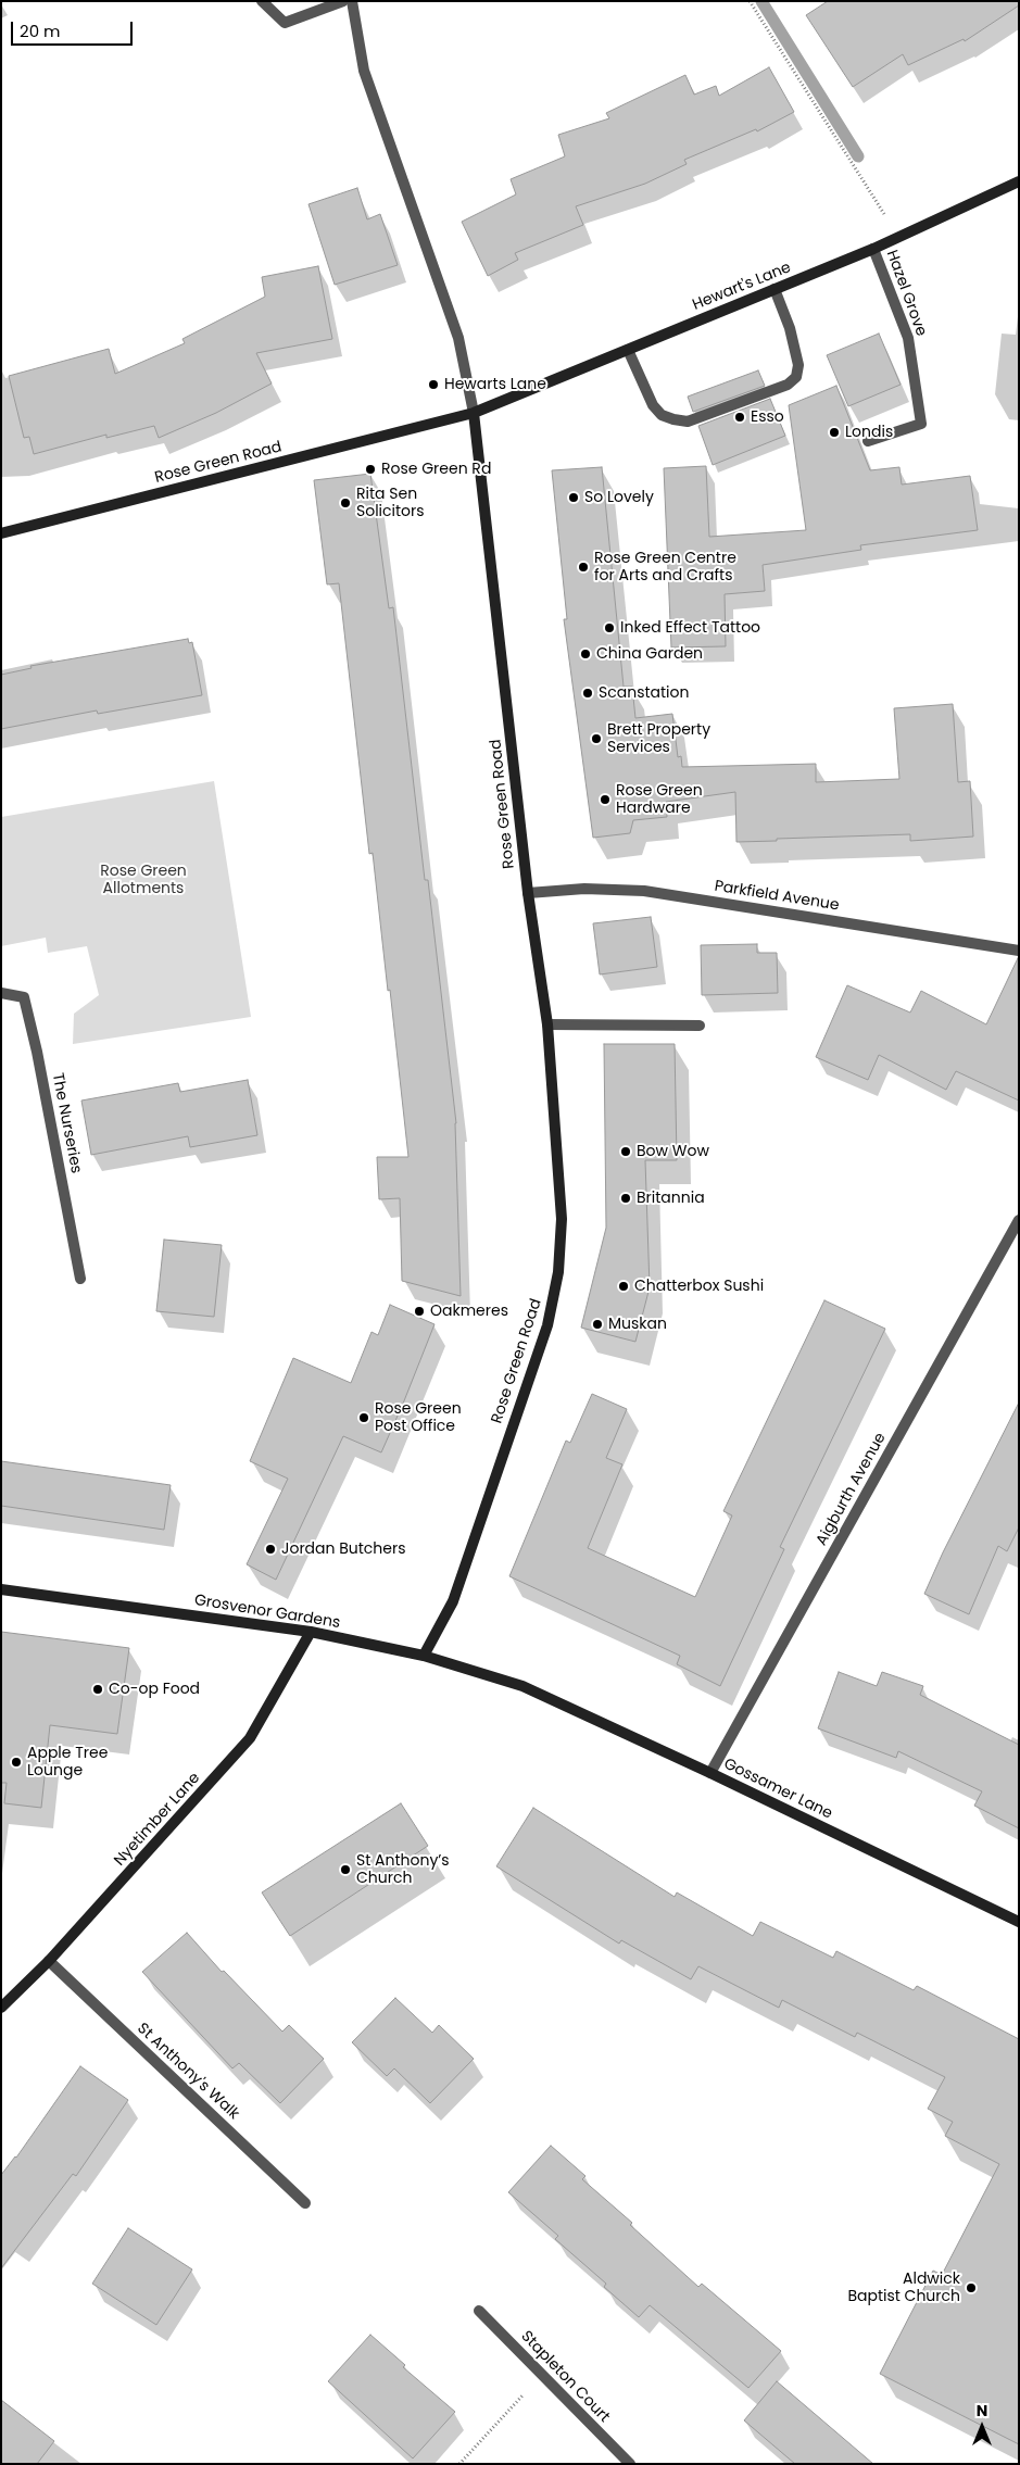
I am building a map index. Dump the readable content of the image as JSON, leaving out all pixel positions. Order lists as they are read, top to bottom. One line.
{"streets":{"street":["Hewart's Lane","Hazel Grove","Rose Green Road","Parkfield Avenue","The Nurseries","Aigburth Avenue","Grosvenor Gardens","Gossamer Lane","Nyetimber Lane","St Anthony's Walk","Stapleton Court"]},"crossings":[["Hewart's Lane","Hazel Grove"],["Hewart's Lane","Rose Green Road"],["Rose Green Road","Parkfield Avenue"],["Rose Green Road","Grosvenor Gardens"],["Aigburth Avenue","Gossamer Lane"],["Grosvenor Gardens","Gossamer Lane"],["Grosvenor Gardens","Nyetimber Lane"],["Nyetimber Lane","St Anthony's Walk"]],"parks":["Rose Green Allotments"],"places":["Hewarts Lane","Esso","Londis","Rose Green Rd","So Lovely","Rita Sen Solicitors","Rose Green Centre for Arts and Crafts","Inked Effect Tattoo","China Garden","Scanstation","Brett Property Services","Rose Green Hardware","Bow Wow","Britannia","Chatterbox Sushi","Oakmeres","Muskan","Rose Green Post Office","Jordan Butchers","Co-op Food","Apple Tree Lounge","St Anthony’s Church","Aldwick Baptist Church"],"scale_bar":"20 m","north":"top"}
